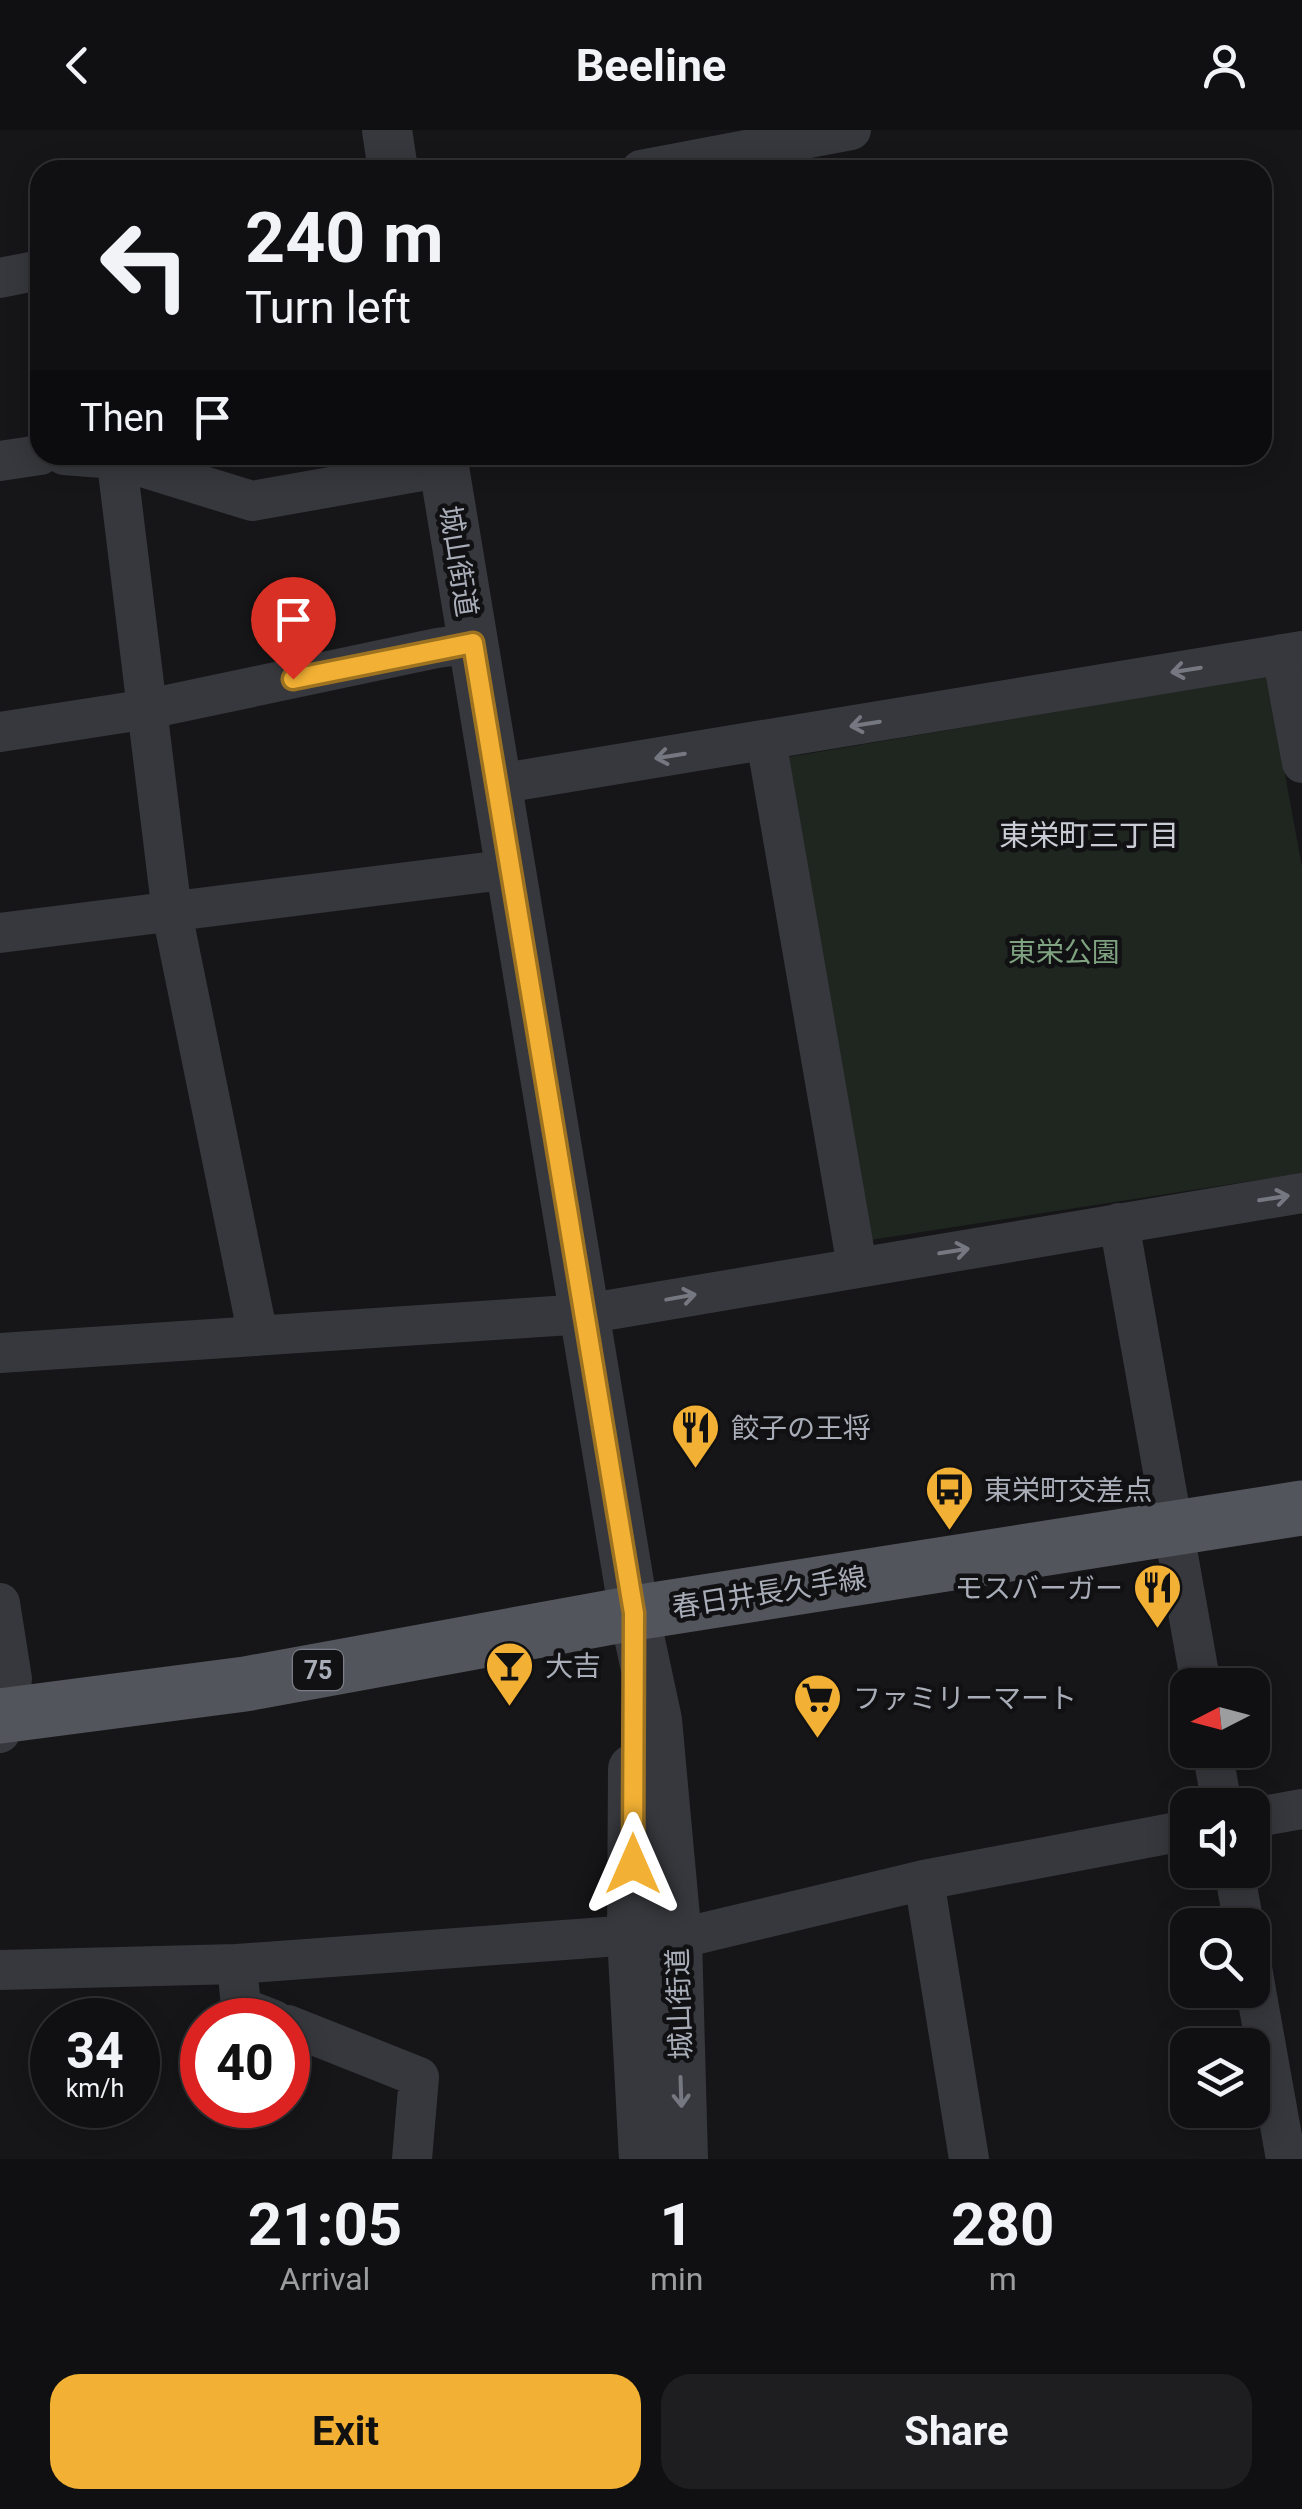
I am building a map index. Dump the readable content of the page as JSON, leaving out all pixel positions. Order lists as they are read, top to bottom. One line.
{"streets":{"main road":["春日井長久手線","75"],"street":["城山街道"]},"crossings":[["城山街道","春日井長久手線"]],"districts":["東栄町三丁目"],"parks":["東栄公園"],"places":{"restaurant":["餃子の王将","モスバーガー"],"bus stop":["東栄町交差点"],"bar":["大吉"],"supermarket":["ファミリーマート"]},"north":"left","page":{"header":"Beeline","turn":["240 m","Turn left"],"then":"Then","speed":"34 km/h","limit":"40","eta":["21:05","Arrival","1","min","280","m"],"buttons":["Exit","Share"]}}
